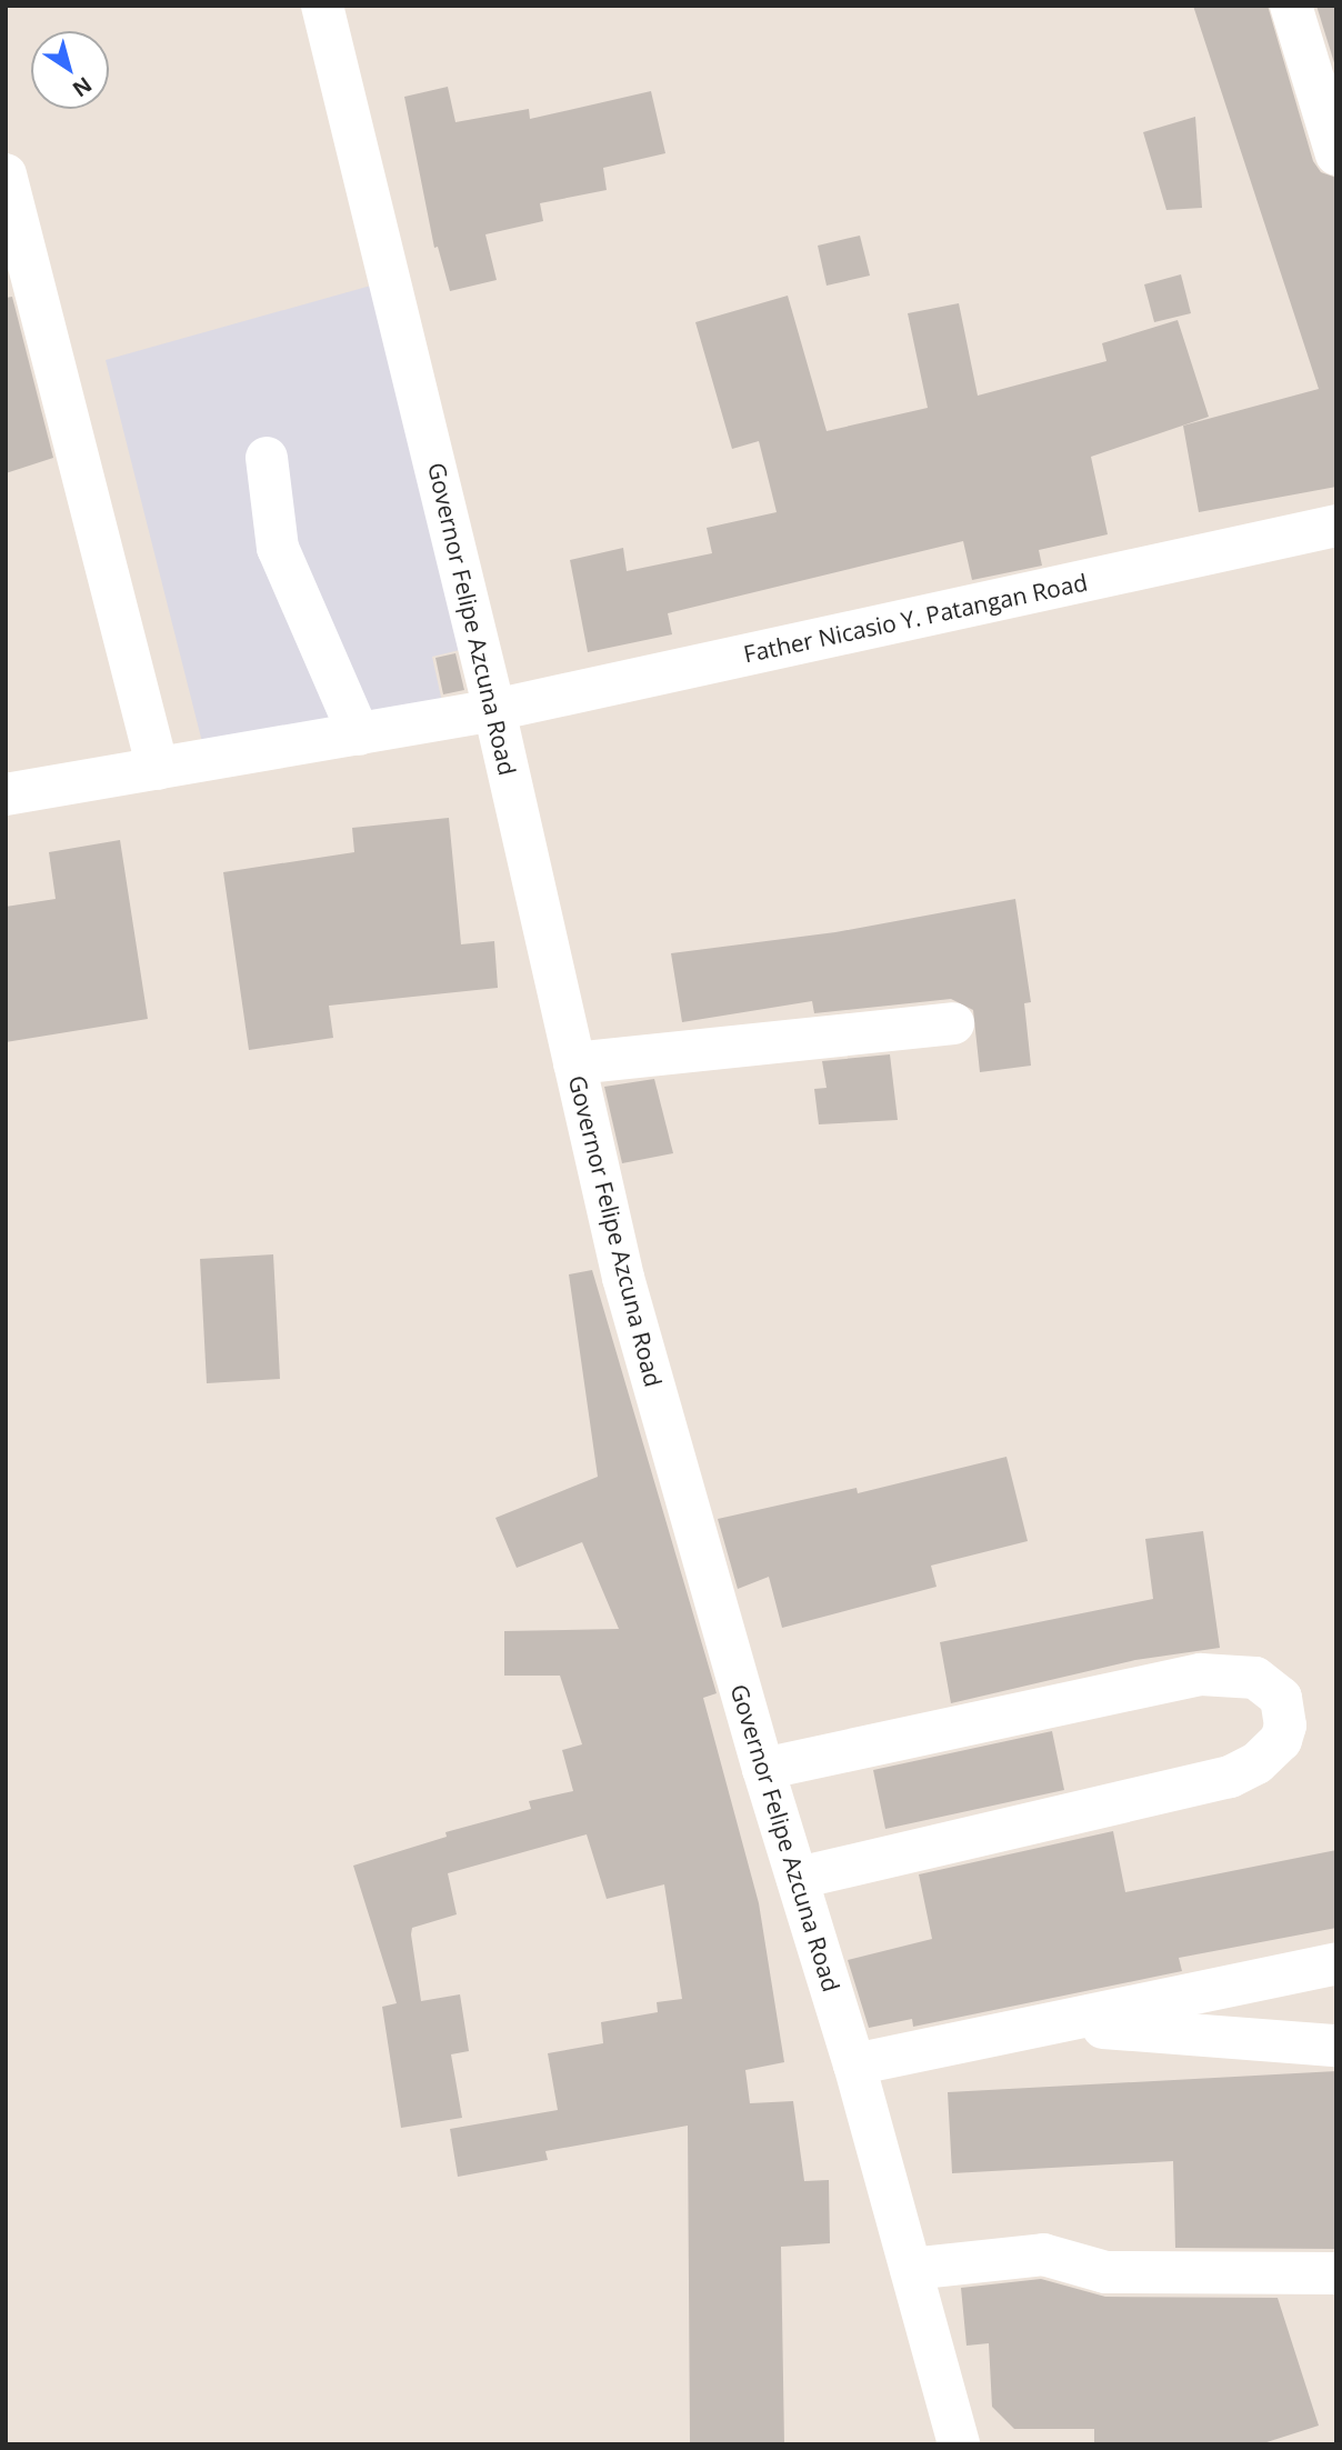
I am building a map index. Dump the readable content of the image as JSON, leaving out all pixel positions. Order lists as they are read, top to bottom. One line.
{"streets":{"street":["Father Nicasio Y. Patangan Road","Governor Felipe Azcuna Road"]},"crossings":[["Father Nicasio Y. Patangan Road","Governor Felipe Azcuna Road"]],"north":"bottom right"}
